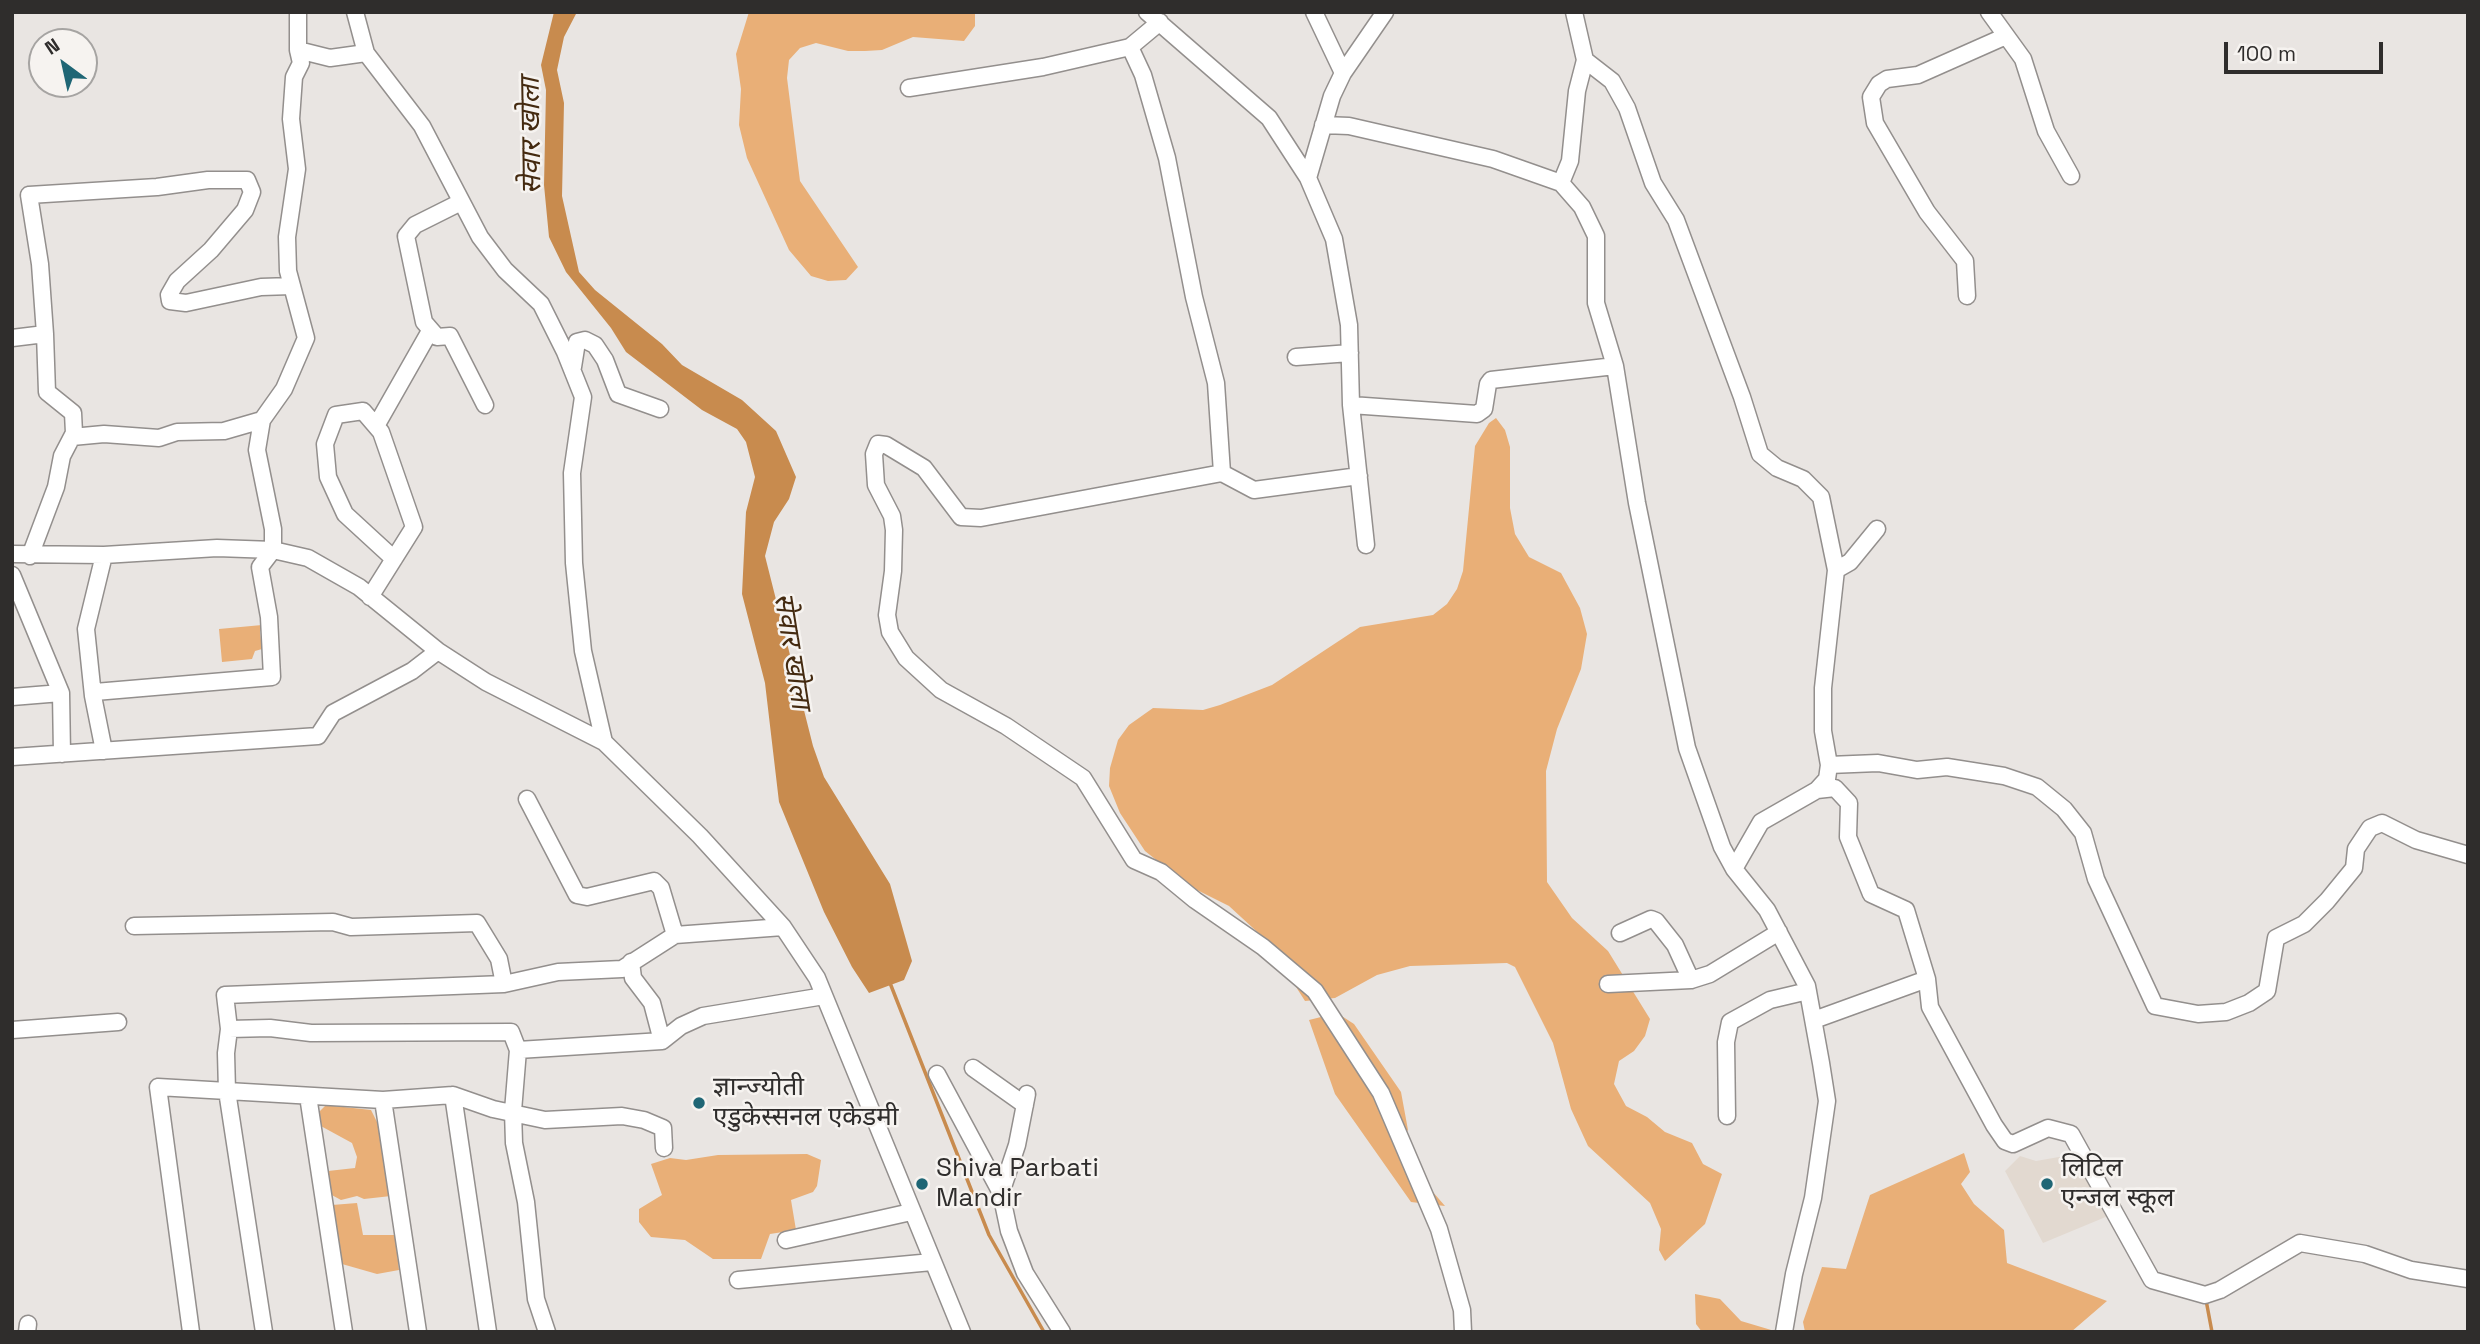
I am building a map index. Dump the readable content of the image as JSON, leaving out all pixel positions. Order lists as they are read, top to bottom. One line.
{"water":["सेवार खोला"],"places":["ज्ञान्ज्योती एडुकेस्सनल एकेडमी","Shiva Parbati Mandir","लिटिल एन्जल स्कूल"],"scale_bar":"100 m","north":"top left"}
